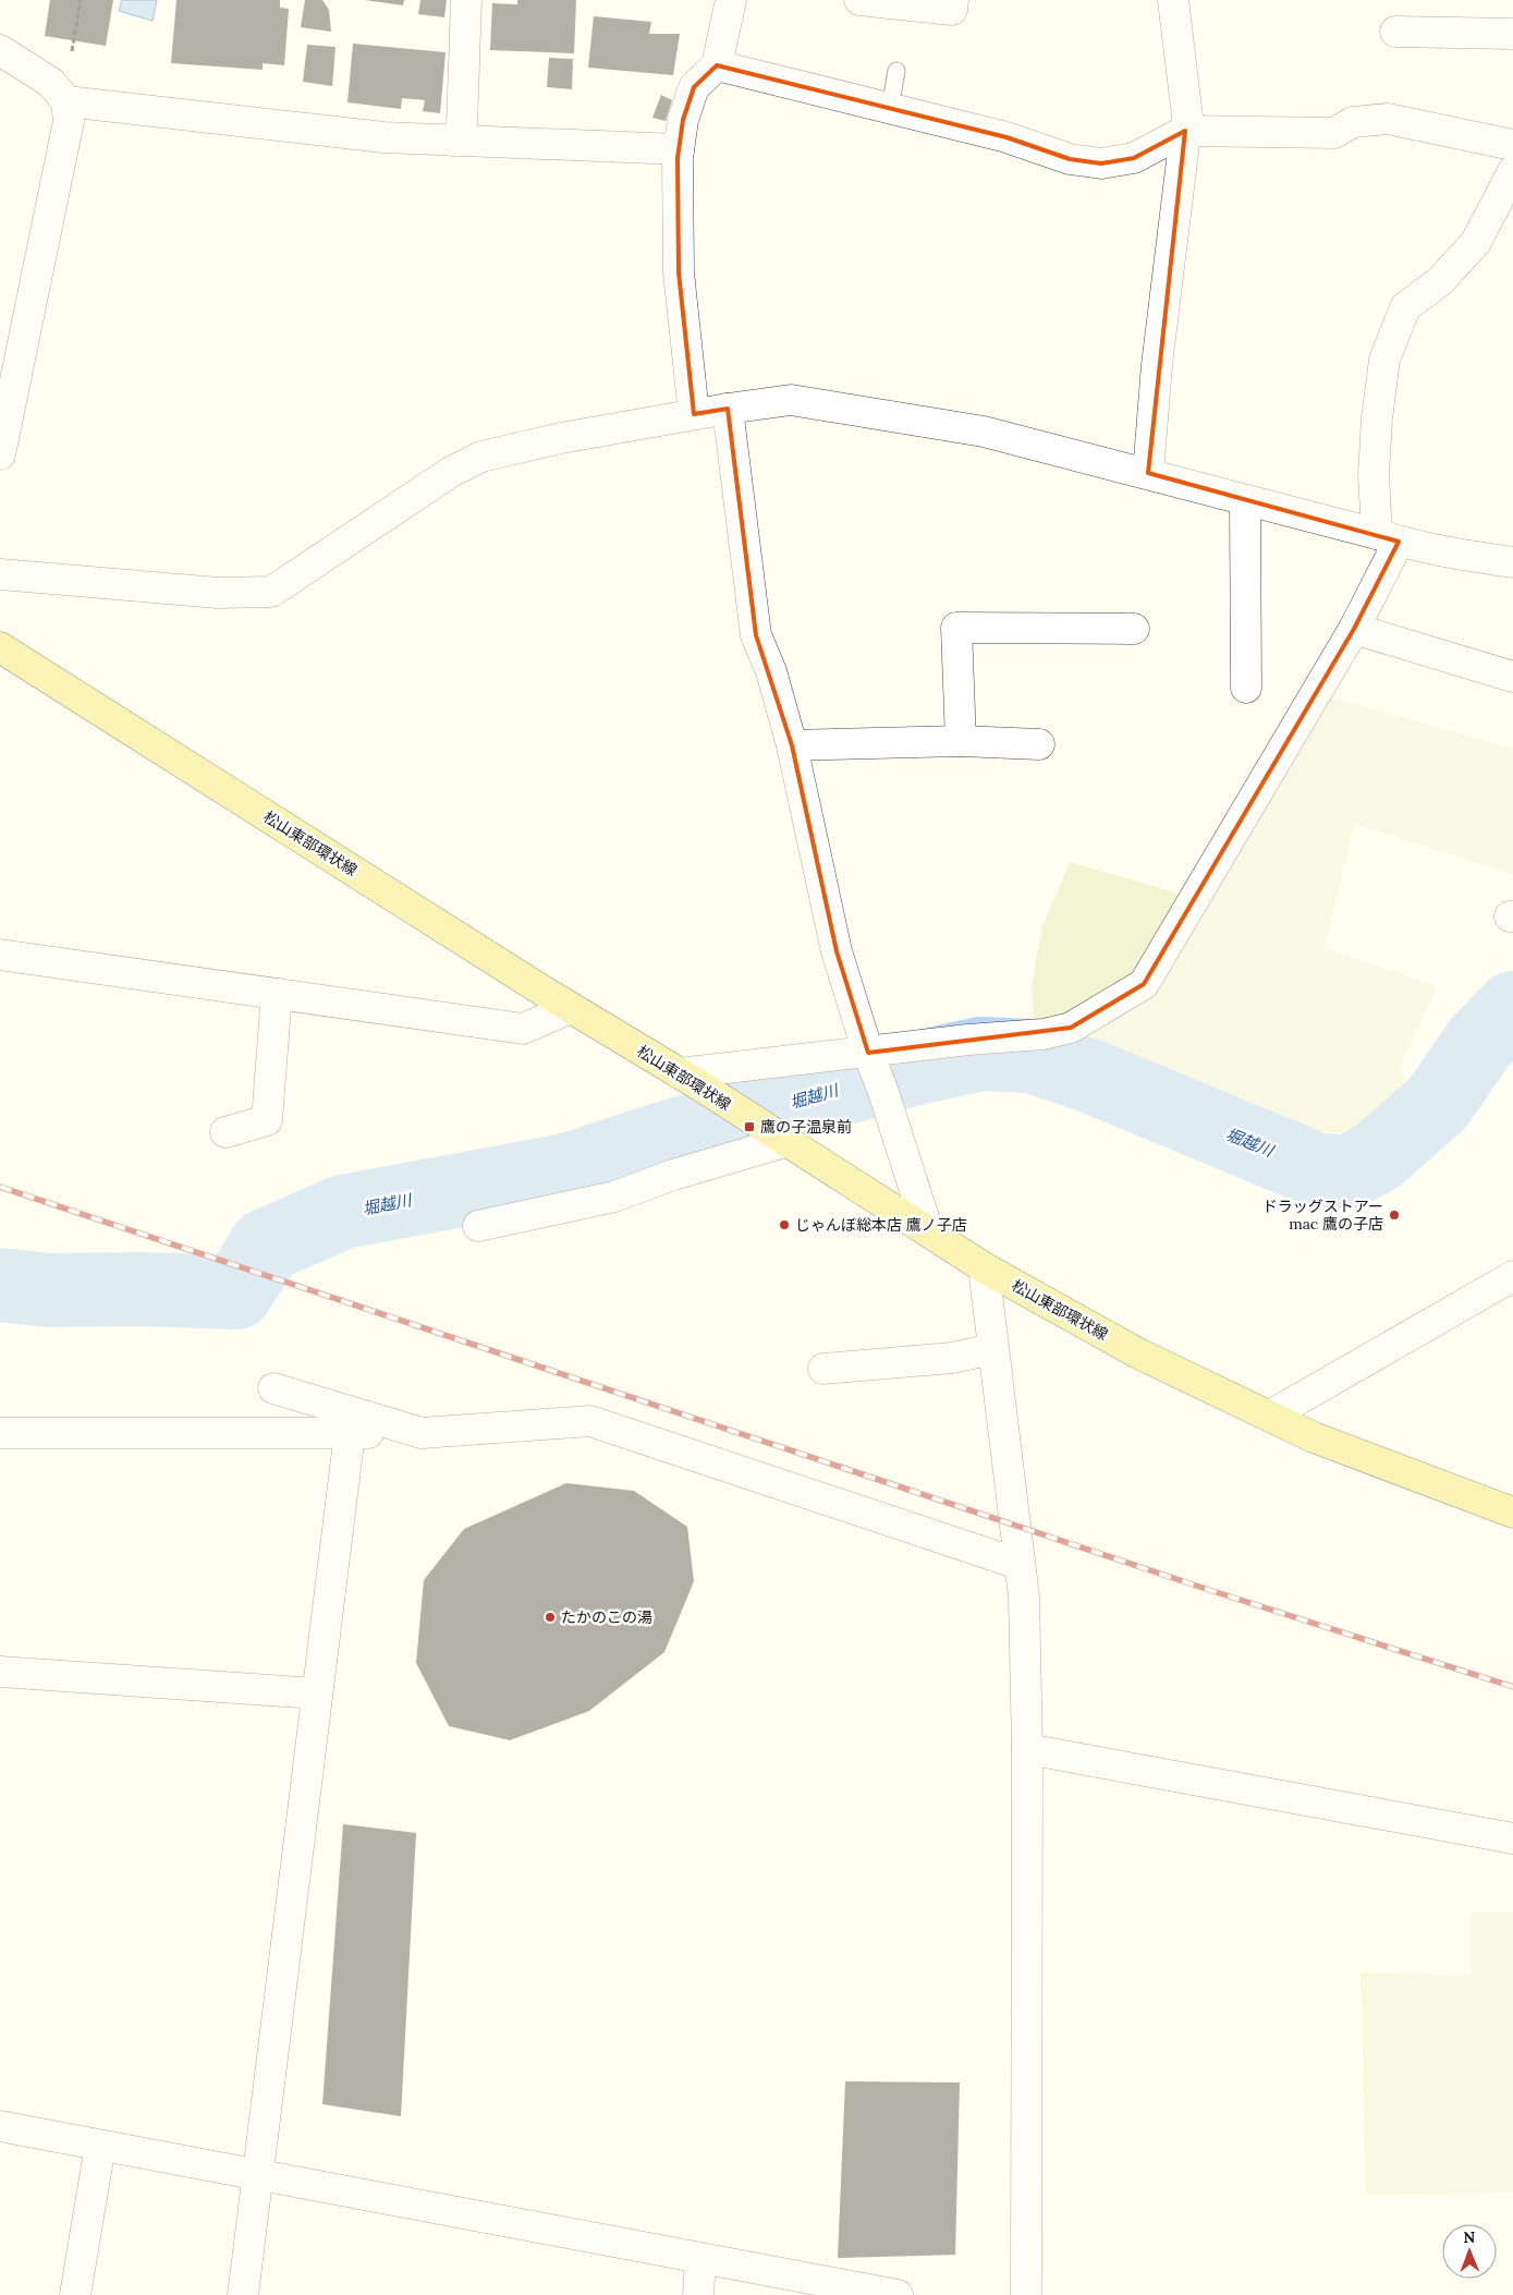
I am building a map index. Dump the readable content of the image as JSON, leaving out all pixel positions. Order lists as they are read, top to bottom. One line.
{"streets":{"main road":["松山東部環状線"]},"water":["堀越川"],"places":{"transit":["鷹の子温泉前"],"other":["ドラッグストアー mac 鷹の子店","じゃんぼ総本店 鷹ノ子店","たかのこの湯"]},"north":"top"}
